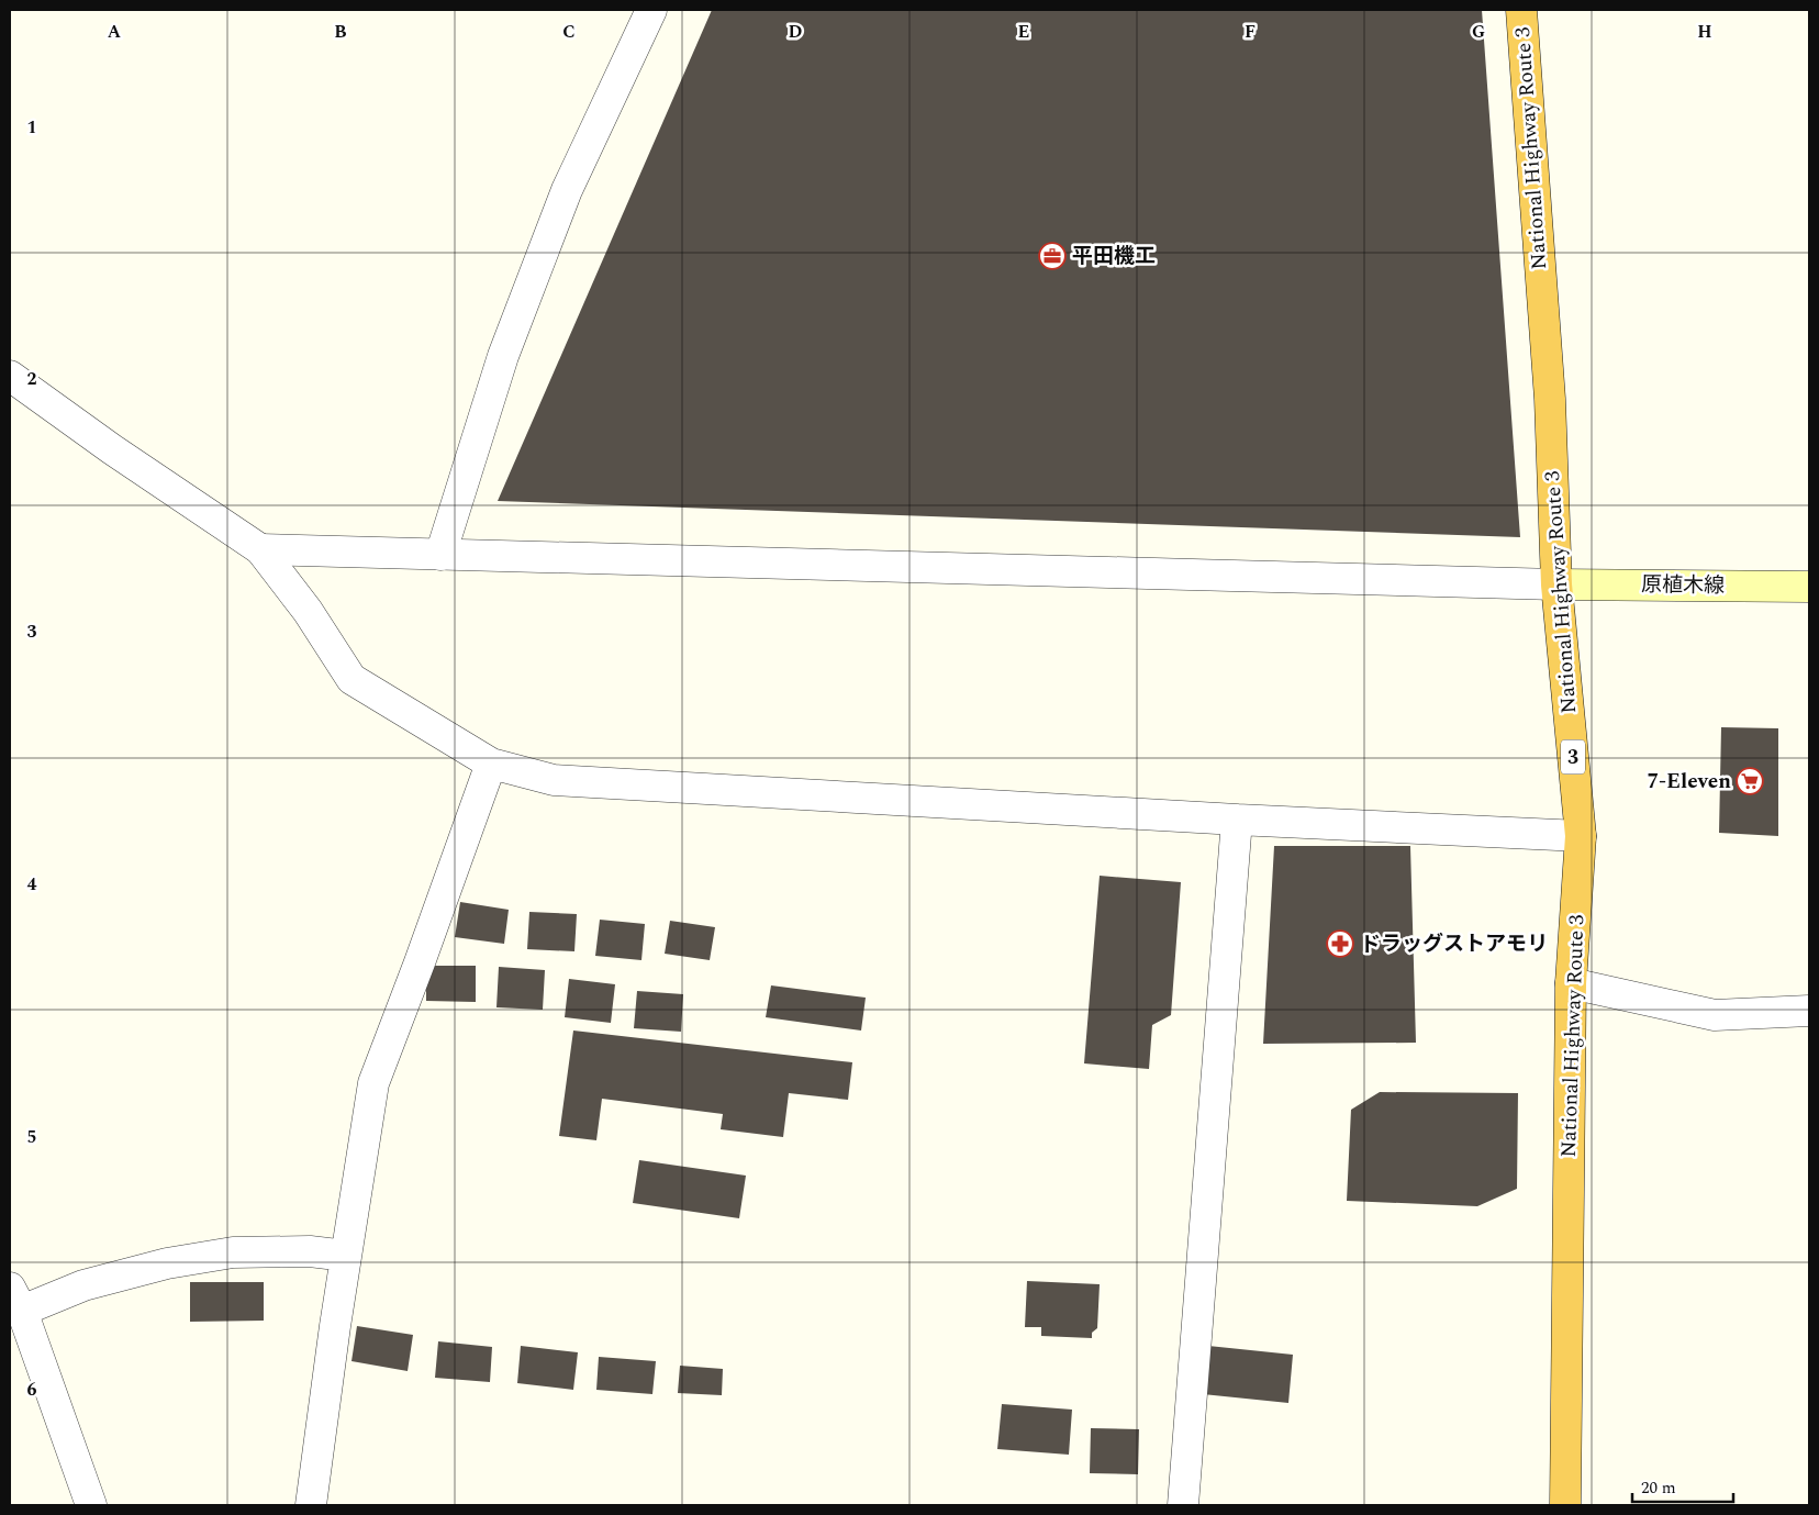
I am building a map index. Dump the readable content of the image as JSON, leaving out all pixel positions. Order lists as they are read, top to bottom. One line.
{"streets":{"highway":["National Highway Route 3","3"],"main road":["原植木線"]},"crossings":[["National Highway Route 3","原植木線"]],"places":{"office":["平田機工"],"supermarket":["7-Eleven"],"pharmacy":["ドラッグストアモリ"]},"scale_bar":"20 m","grid":{"columns":["A","B","C","D","E","F","G","H"],"rows":["1","2","3","4","5","6"]}}
